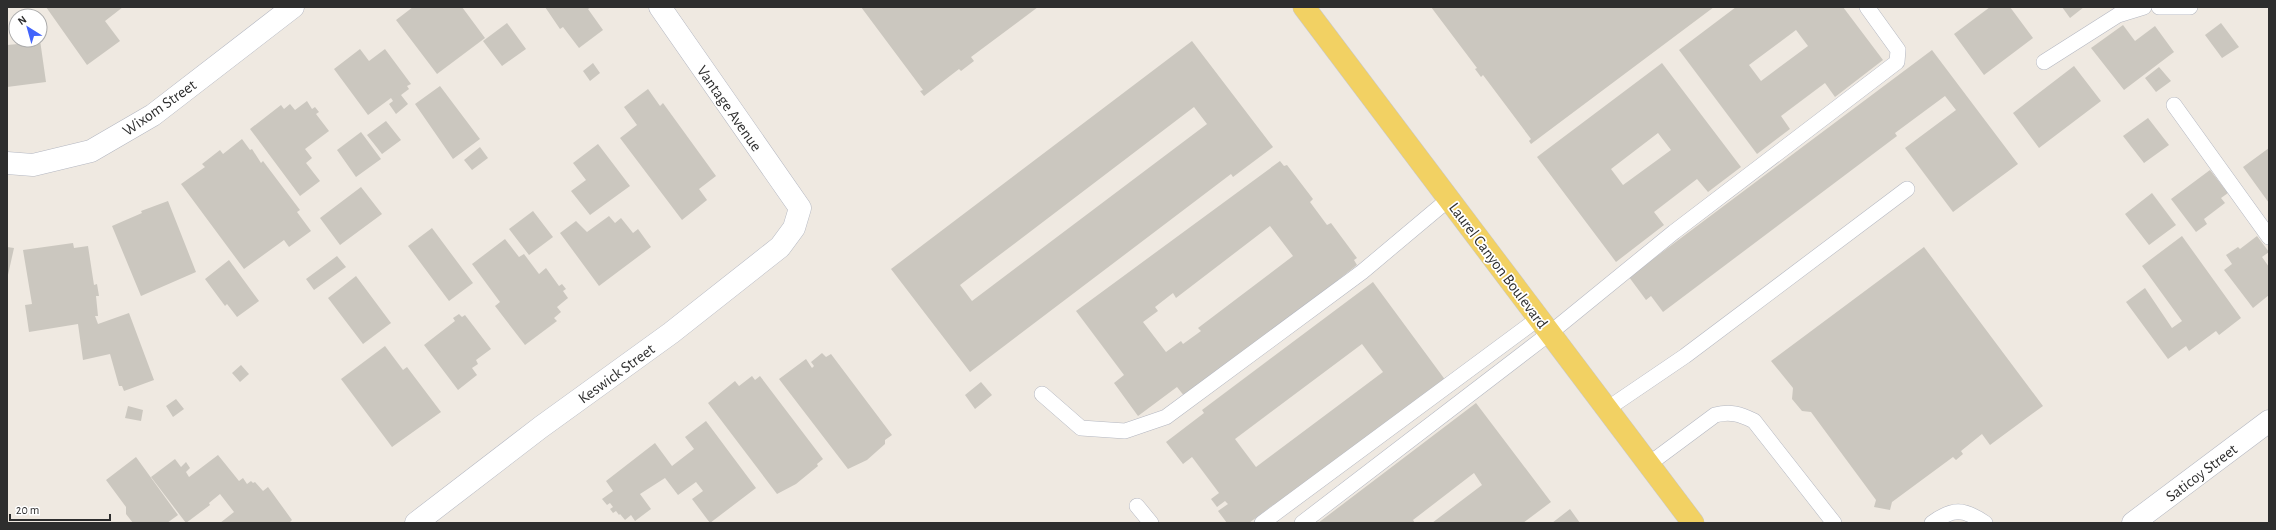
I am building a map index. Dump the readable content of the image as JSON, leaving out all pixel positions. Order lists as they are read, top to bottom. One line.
{"streets":{"main road":["Laurel Canyon Boulevard"],"street":["Wixom Street","Vantage Avenue","Keswick Street","Saticoy Street"]},"crossings":[["Vantage Avenue","Keswick Street"]],"scale_bar":"20 m","north":"top left"}
